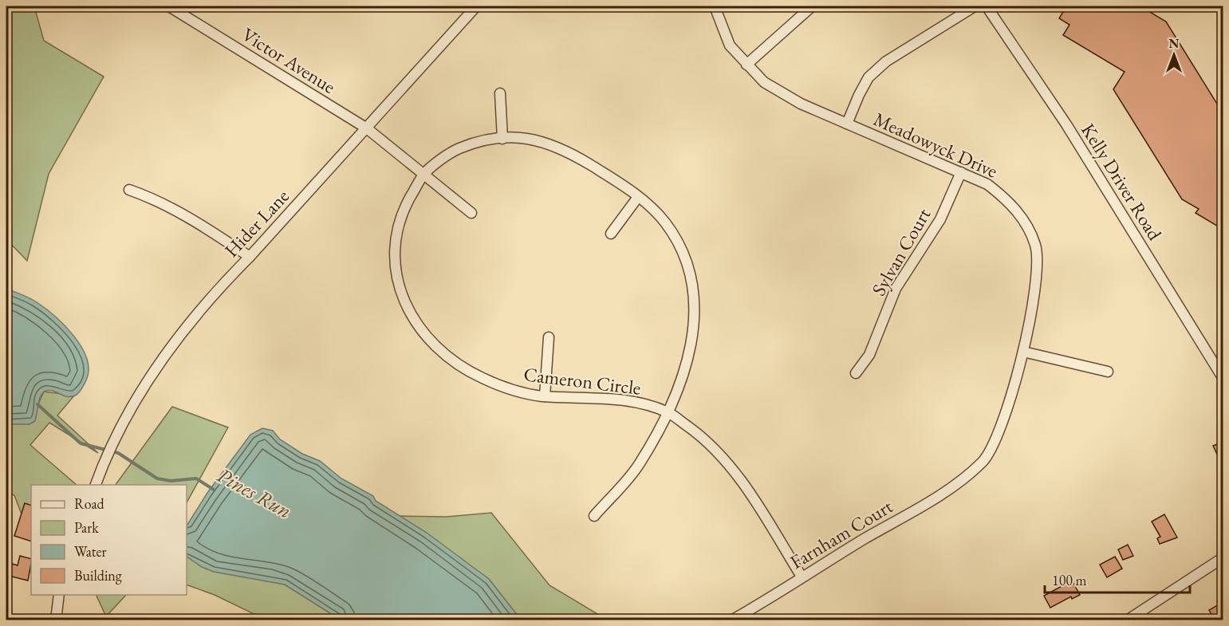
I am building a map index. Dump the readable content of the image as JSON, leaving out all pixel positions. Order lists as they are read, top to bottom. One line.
{"streets":{"street":["Victor Avenue","Meadowyck Drive","Kelly Driver Road","Hider Lane","Sylvan Court","Cameron Circle","Farnham Court"]},"crossings":[["Victor Avenue","Hider Lane"],["Meadowyck Drive","Sylvan Court"],["Meadowyck Drive","Farnham Court"],["Cameron Circle","Farnham Court"]],"water":["Pines Run"],"legend":["Road","Park","Water","Building"],"scale_bar":"100 m","north":"top"}
